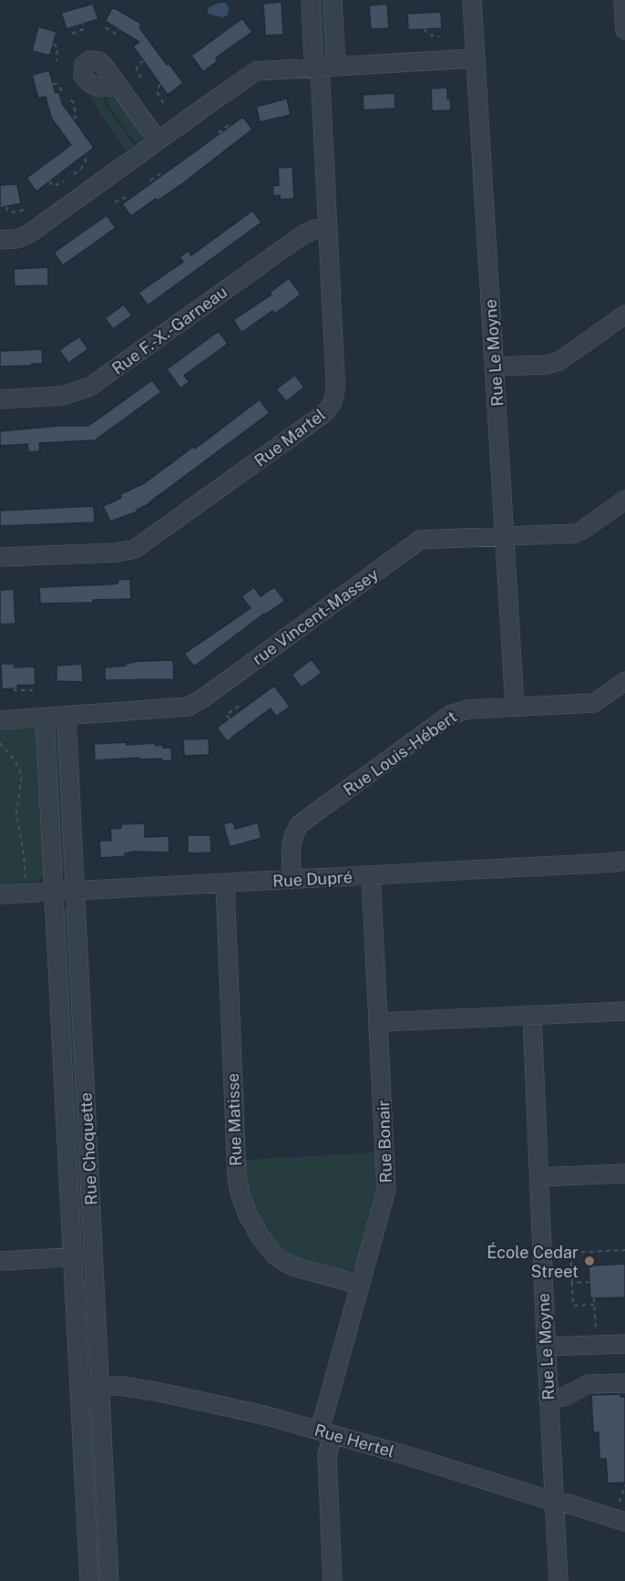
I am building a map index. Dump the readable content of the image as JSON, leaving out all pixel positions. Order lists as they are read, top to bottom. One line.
{"streets":{"street":["Rue F.-X.-Garneau","Rue Le Moyne","Rue Martel","rue Vincent-Massey","Rue Louis-Hébert","Rue Dupré","Rue Matisse","Rue Bonair","Rue Choquette","Rue Hertel"]},"crossings":[["Rue F.-X.-Garneau","Rue Martel"],["Rue Le Moyne","rue Vincent-Massey"],["Rue Le Moyne","Rue Louis-Hébert"],["Rue Le Moyne","Rue Hertel"],["rue Vincent-Massey","Rue Choquette"],["Rue Louis-Hébert","Rue Dupré"],["Rue Dupré","Rue Matisse"],["Rue Dupré","Rue Bonair"],["Rue Dupré","Rue Choquette"],["Rue Matisse","Rue Bonair"],["Rue Bonair","Rue Hertel"],["Rue Choquette","Rue Hertel"]],"places":["École Cedar Street"]}
